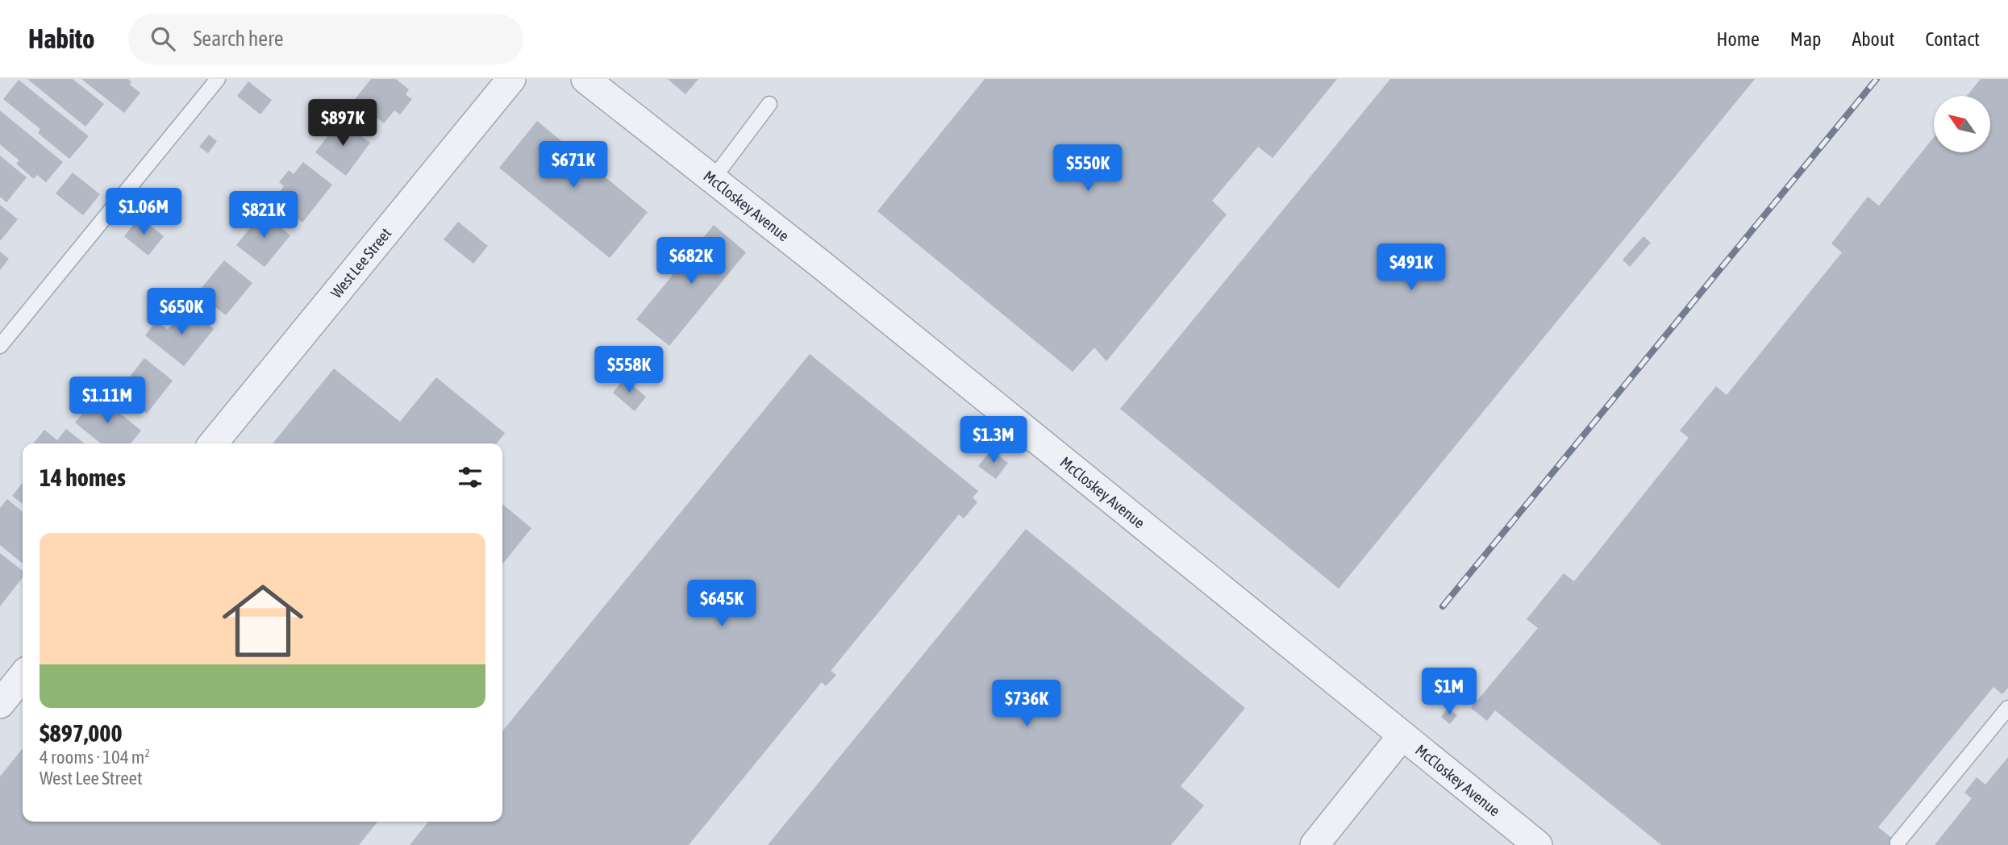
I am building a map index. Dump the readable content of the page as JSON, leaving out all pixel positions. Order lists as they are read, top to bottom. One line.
{"streets":{"street":["McCloskey Avenue","West Lee Street"]},"north":"top left","page":{"header":"Habito","search":"Search here","nav":["Home","Map","About","Contact"],"price":["$897K","$671K","$550K","$1.06M","$821K","$682K","$491K","$650K","$558K","$1.11M","$1.3M","$645K","$1M","$736K"],"heading":"14 homes","list":[{"name":"$897,000","note":"4 rooms · 104 m² · West Lee Street"}]}}
